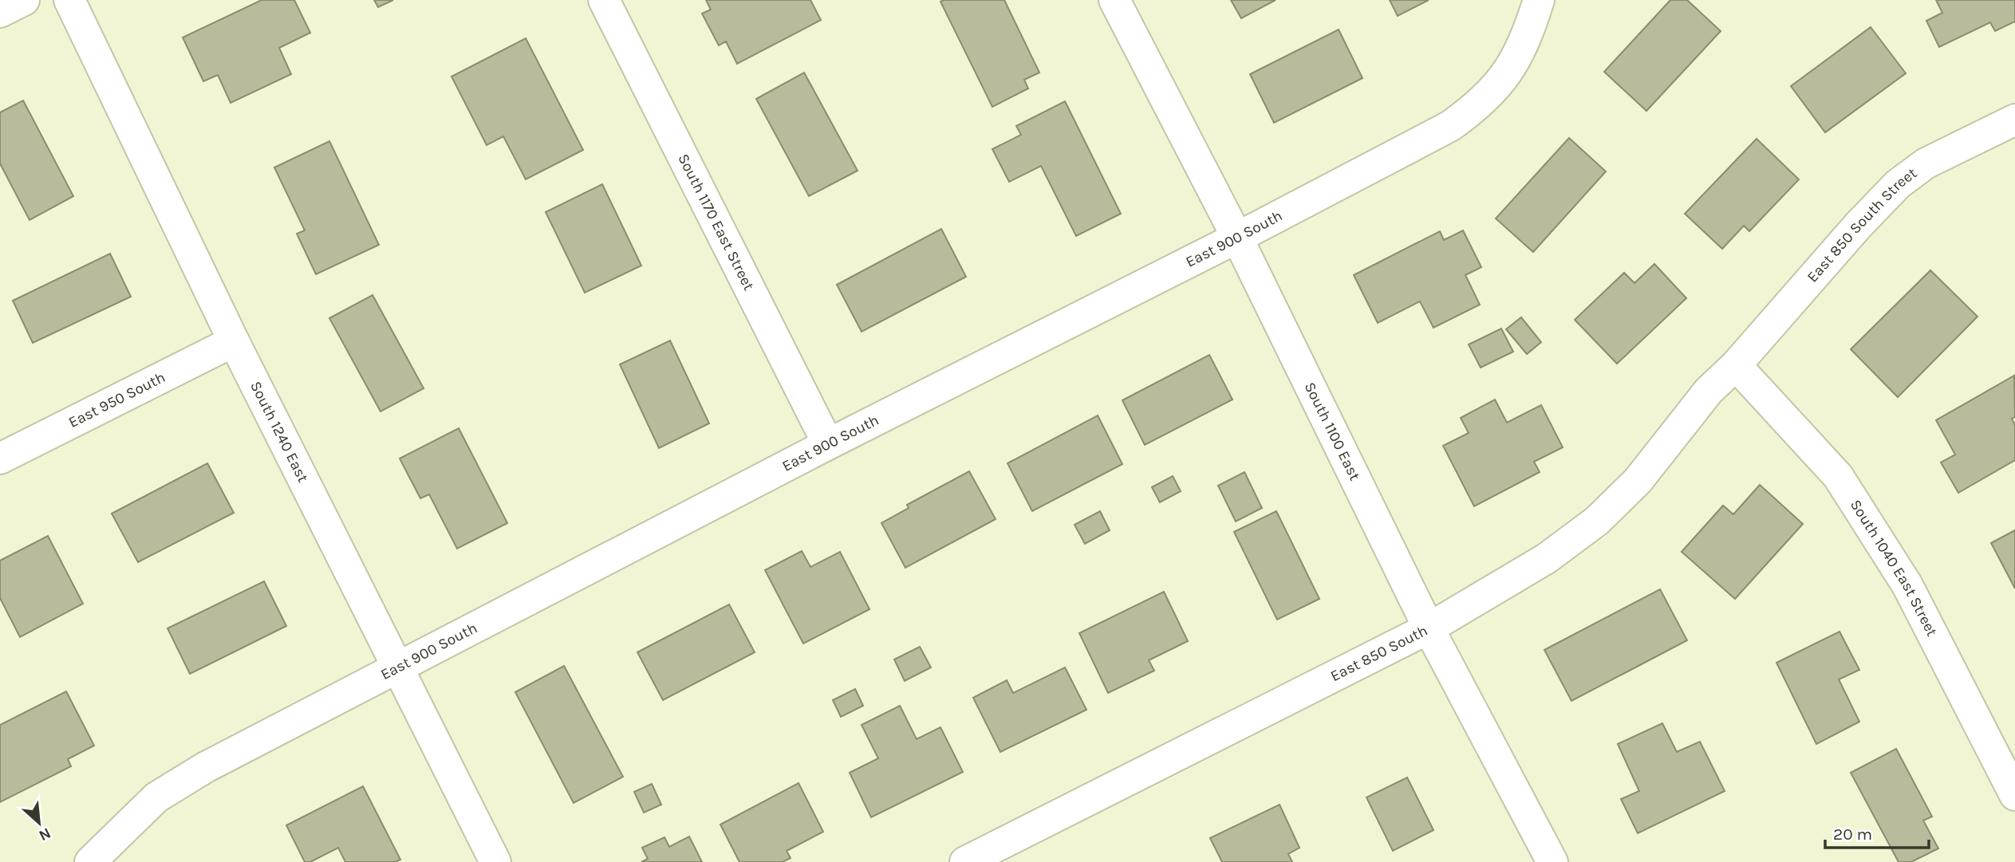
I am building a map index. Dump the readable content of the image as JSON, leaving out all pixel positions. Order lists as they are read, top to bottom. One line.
{"streets":{"street":["South 1170 East Street","East 850 South Street","East 900 South","East 950 South","South 1100 East","South 1240 East","South 1040 East Street","East 850 South"]},"crossings":[["South 1170 East Street","East 900 South"],["East 850 South Street","South 1040 East Street"],["East 850 South Street","East 850 South"],["East 900 South","South 1100 East"],["East 900 South","South 1240 East"],["East 950 South","South 1240 East"],["South 1100 East","East 850 South"],["South 1040 East Street","East 850 South"]],"scale_bar":"20 m","north":"bottom right"}
